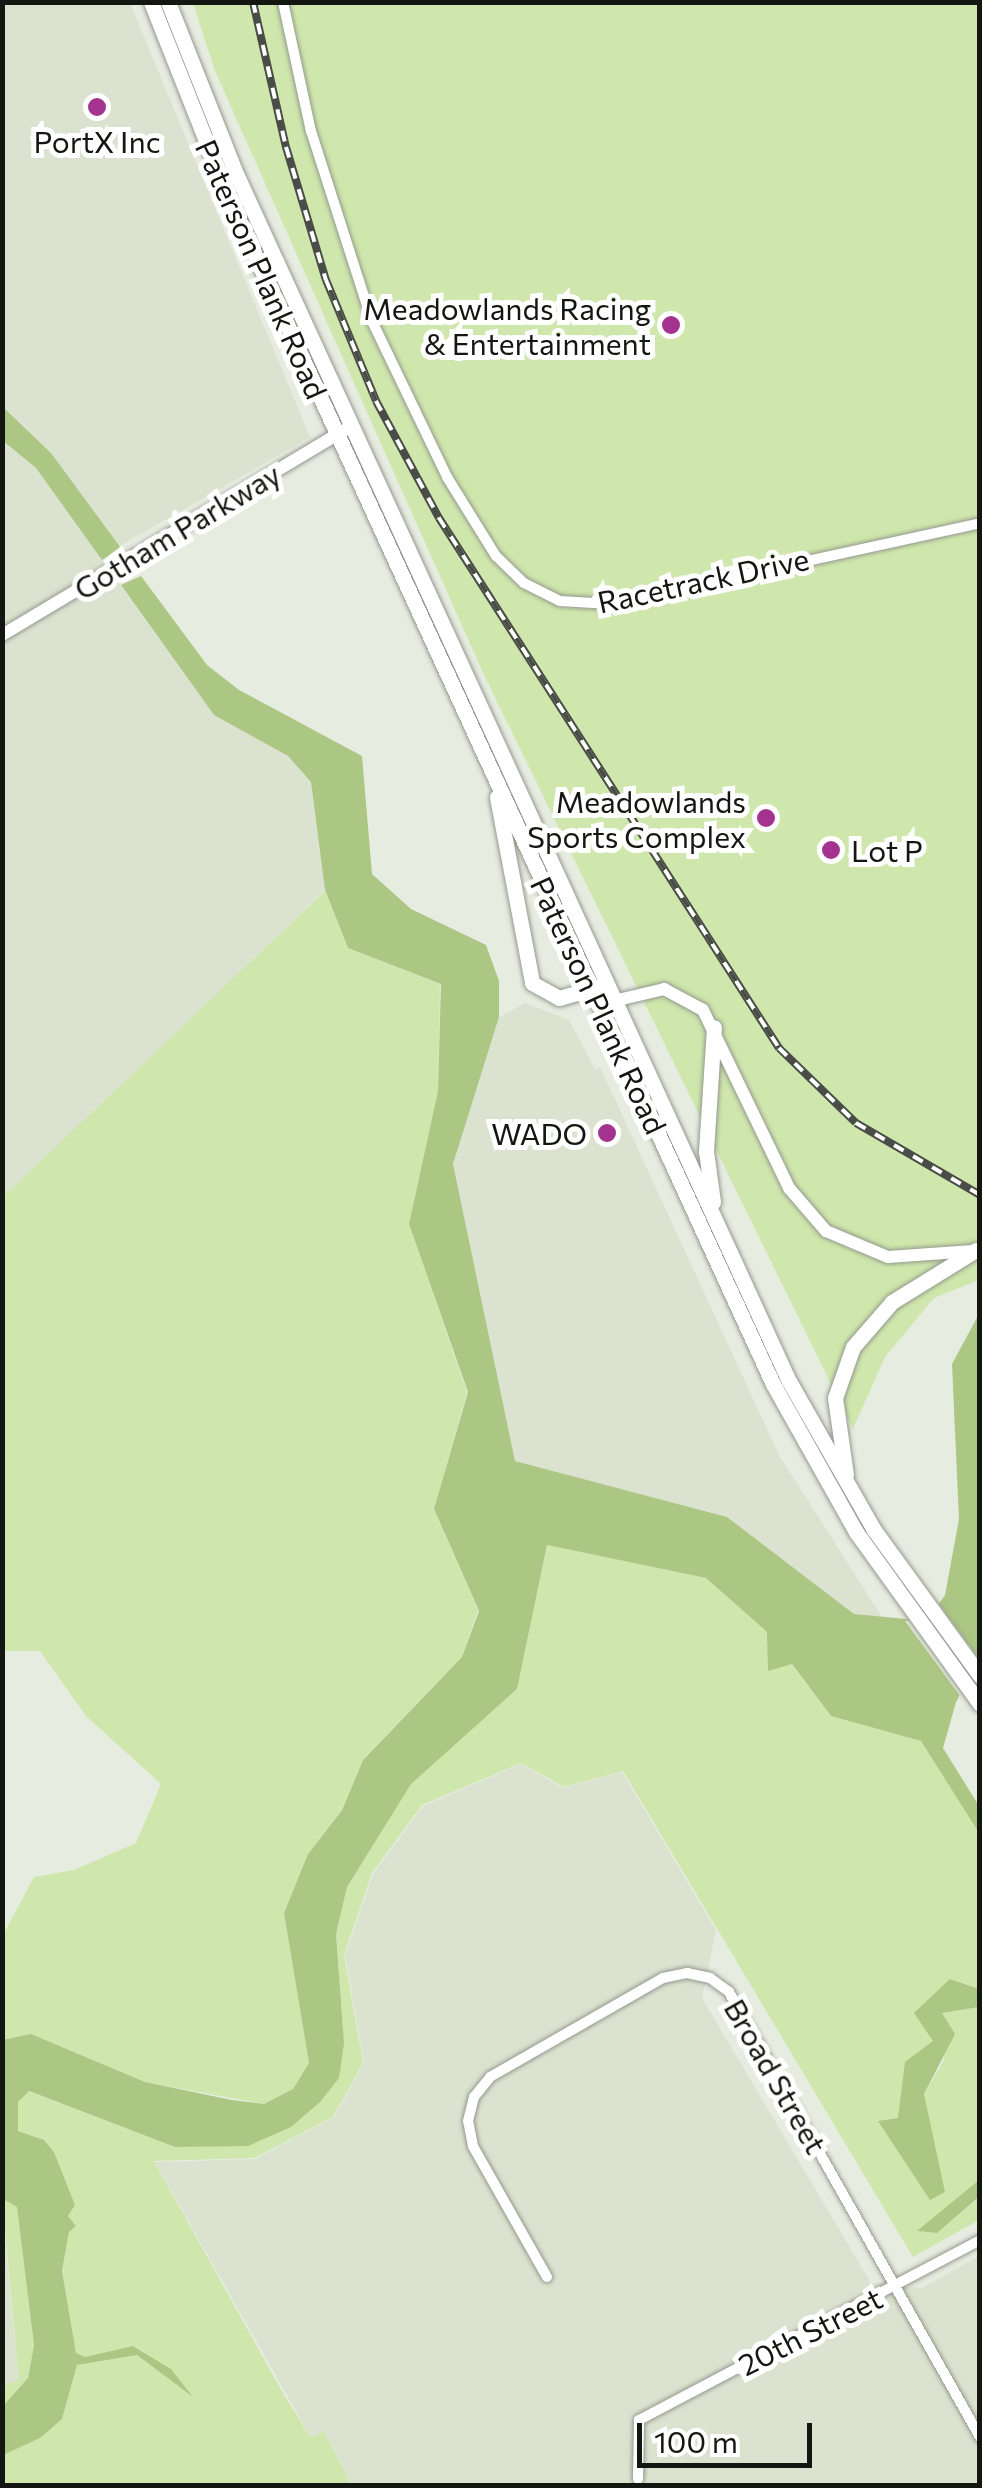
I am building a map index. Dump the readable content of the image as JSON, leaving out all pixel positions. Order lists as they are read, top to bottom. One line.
{"streets":{"main road":["Paterson Plank Road"],"street":["Gotham Parkway","Racetrack Drive","Broad Street","20th Street"]},"crossings":[["Paterson Plank Road","Gotham Parkway"],["Broad Street","20th Street"]],"places":["PortX Inc","Meadowlands Racing & Entertainment","Meadowlands Sports Complex","Lot P","WADO"],"scale_bar":"100 m"}
